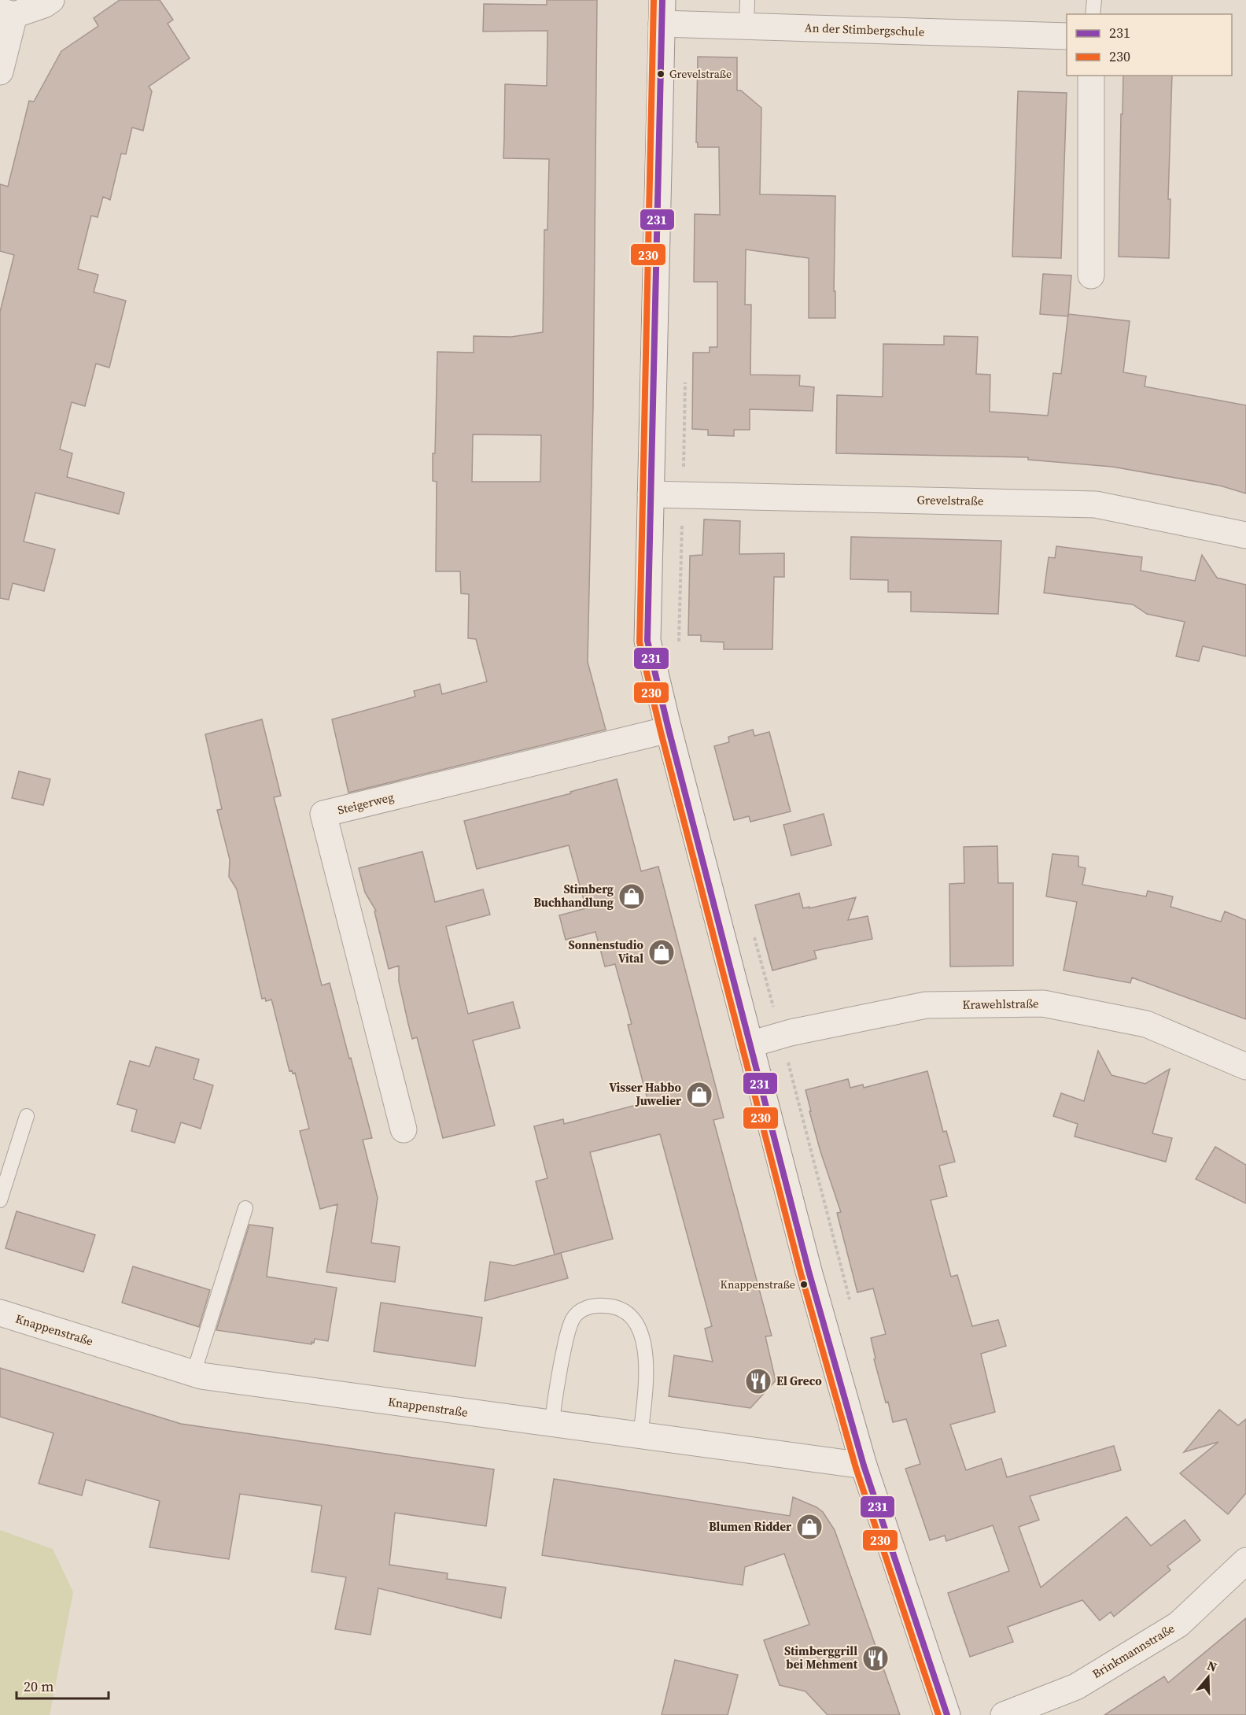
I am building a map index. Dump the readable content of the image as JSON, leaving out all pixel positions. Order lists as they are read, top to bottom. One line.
{"streets":{"street":["An der Stimbergschule","Grevelstraße","Steigerweg","Krawehlstraße","Knappenstraße","Brinkmannstraße"]},"places":{"other":["Grevelstraße","Knappenstraße"],"shop":["Stimberg Buchhandlung","Sonnenstudio Vital","Visser Habbo Juwelier","Blumen Ridder"],"restaurant":["El Greco","Stimberggrill bei Mehment"]},"lines":["transit line 231","transit line 230"],"legend":["231","230"],"scale_bar":"20 m","north":"top"}
